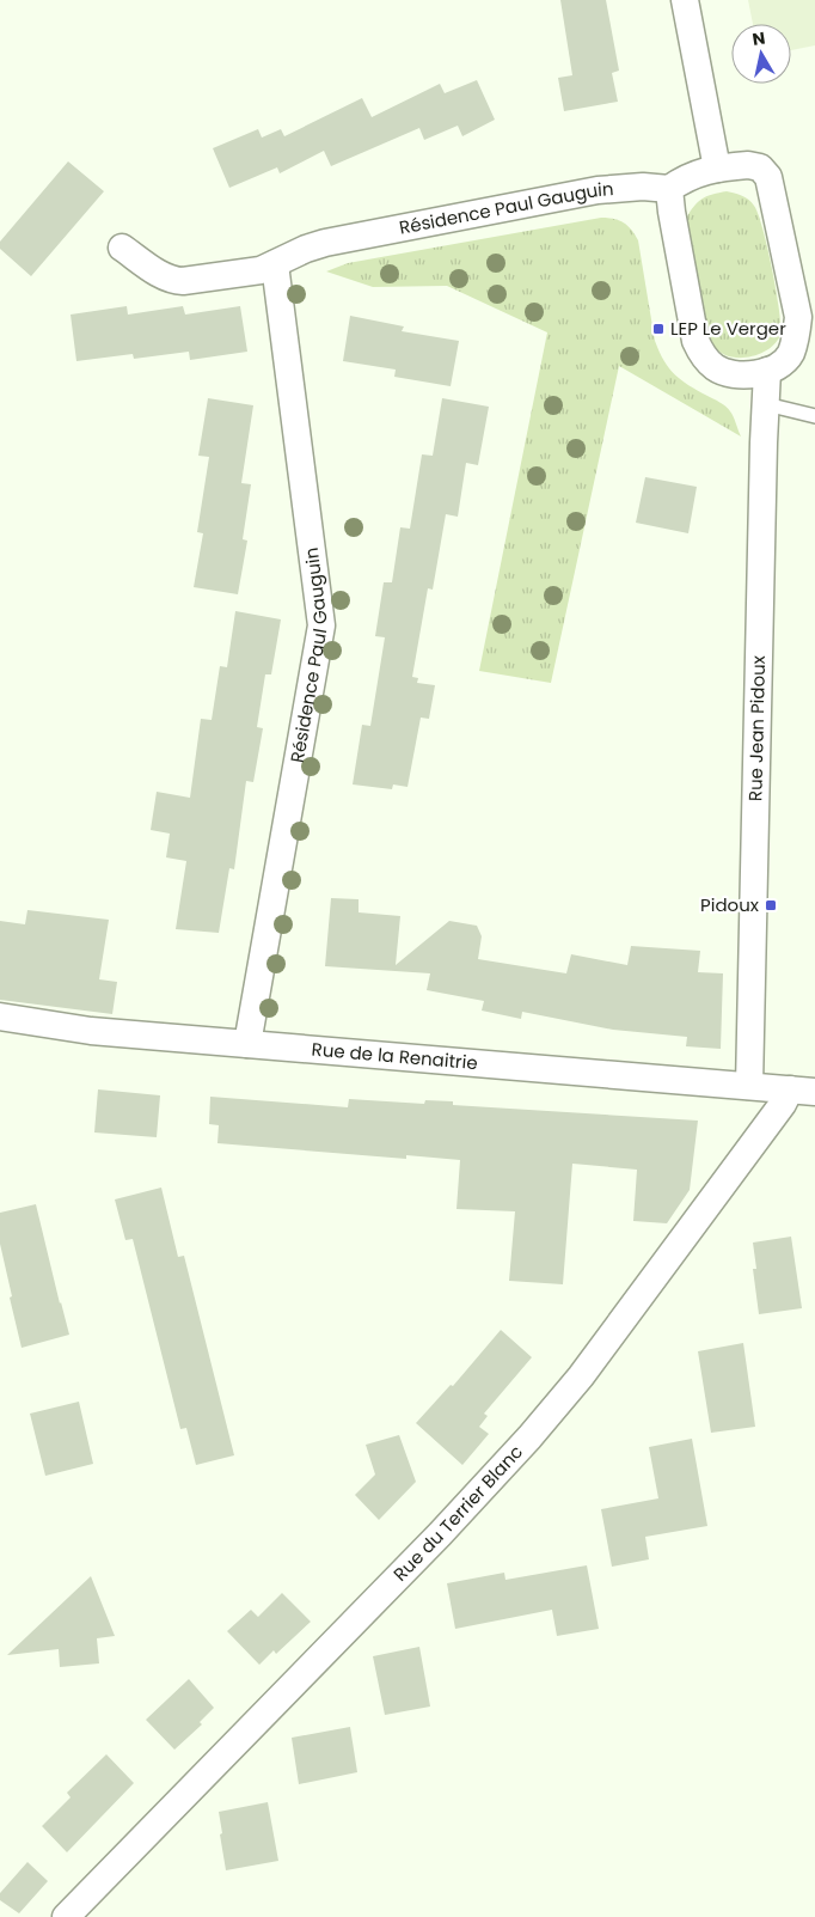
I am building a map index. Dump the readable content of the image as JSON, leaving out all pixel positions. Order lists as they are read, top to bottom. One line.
{"streets":{"street":["Résidence Paul Gauguin","Rue Jean Pidoux","Rue de la Renaitrie","Rue du Terrier Blanc"]},"crossings":[["Résidence Paul Gauguin","Rue de la Renaitrie"],["Rue Jean Pidoux","Rue de la Renaitrie"],["Rue de la Renaitrie","Rue du Terrier Blanc"]],"places":{"transit":["LEP Le Verger","Pidoux"]},"north":"top"}
